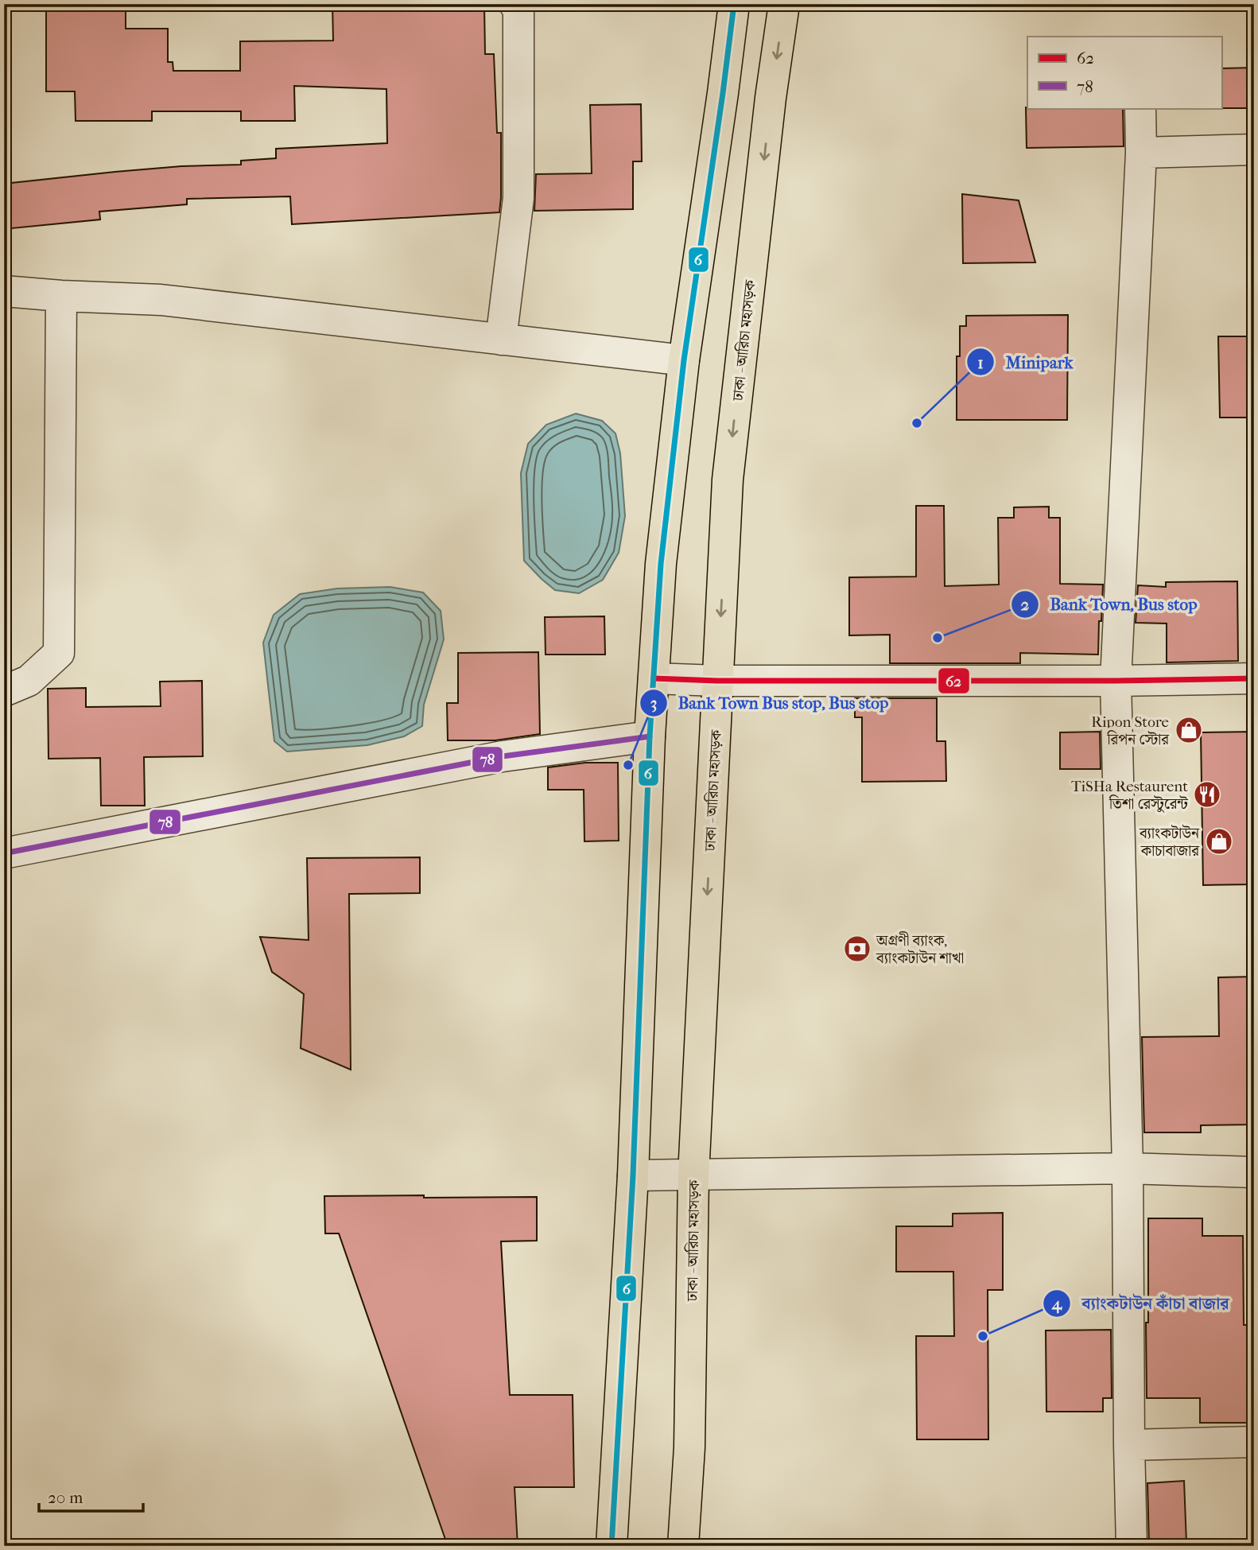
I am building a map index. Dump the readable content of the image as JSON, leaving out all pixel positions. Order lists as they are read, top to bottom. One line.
{"streets":{"highway":["ঢাকা - আরিচা মহাসড়ক"]},"places":{"other":["Minipark","Bank Town, Bus stop","Bank Town Bus stop, Bus stop","ব্যাংকটাউন কাঁচা বাজার"],"shop":["Ripon Store রিপন স্টোর","ব্যাংকটাউন কাচাবাজার"],"restaurant":["TiSHa Restaurent তিশা রেস্টুরেন্ট"],"bank":["অগ্রণী ব্যাংক, ব্যাংকটাউন শাখা"]},"lines":["transit line 6","transit line 62","transit line 78"],"legend":["62","78"],"scale_bar":"20 m"}
